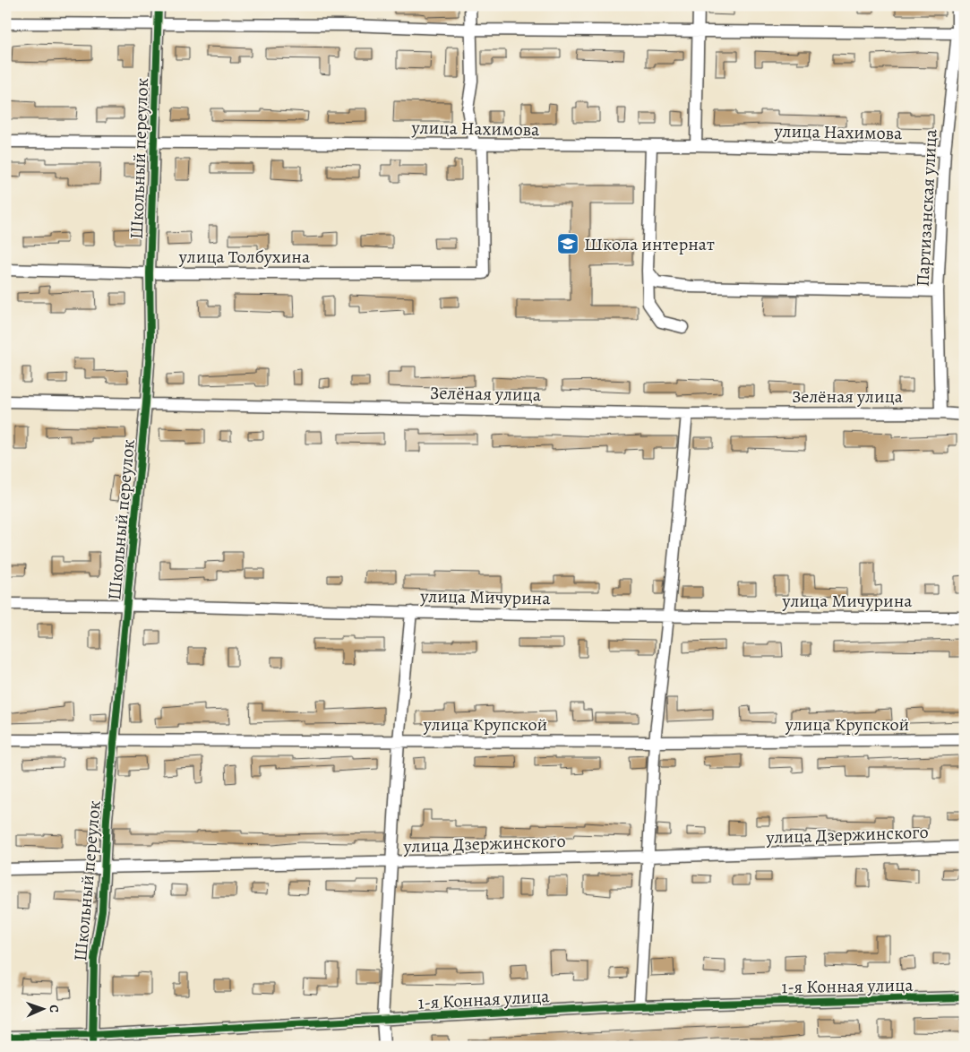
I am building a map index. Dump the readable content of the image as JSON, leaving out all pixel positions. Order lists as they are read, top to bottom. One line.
{"streets":{"street":["улица Нахимова","Школьный переулок","Партизанская улица","улица Толбухина","Зелёная улица","улица Мичурина","улица Крупской","улица Дзержинского","1-я Конная улица"]},"crossings":[["улица Нахимова","Школьный переулок"],["улица Нахимова","Партизанская улица"],["улица Нахимова","улица Толбухина"],["Школьный переулок","улица Толбухина"],["Школьный переулок","Зелёная улица"],["Школьный переулок","улица Мичурина"],["Школьный переулок","улица Крупской"],["Школьный переулок","улица Дзержинского"],["Школьный переулок","1-я Конная улица"],["Партизанская улица","Зелёная улица"]],"places":{"school or university":["Школа интернат"]},"north":"right"}
